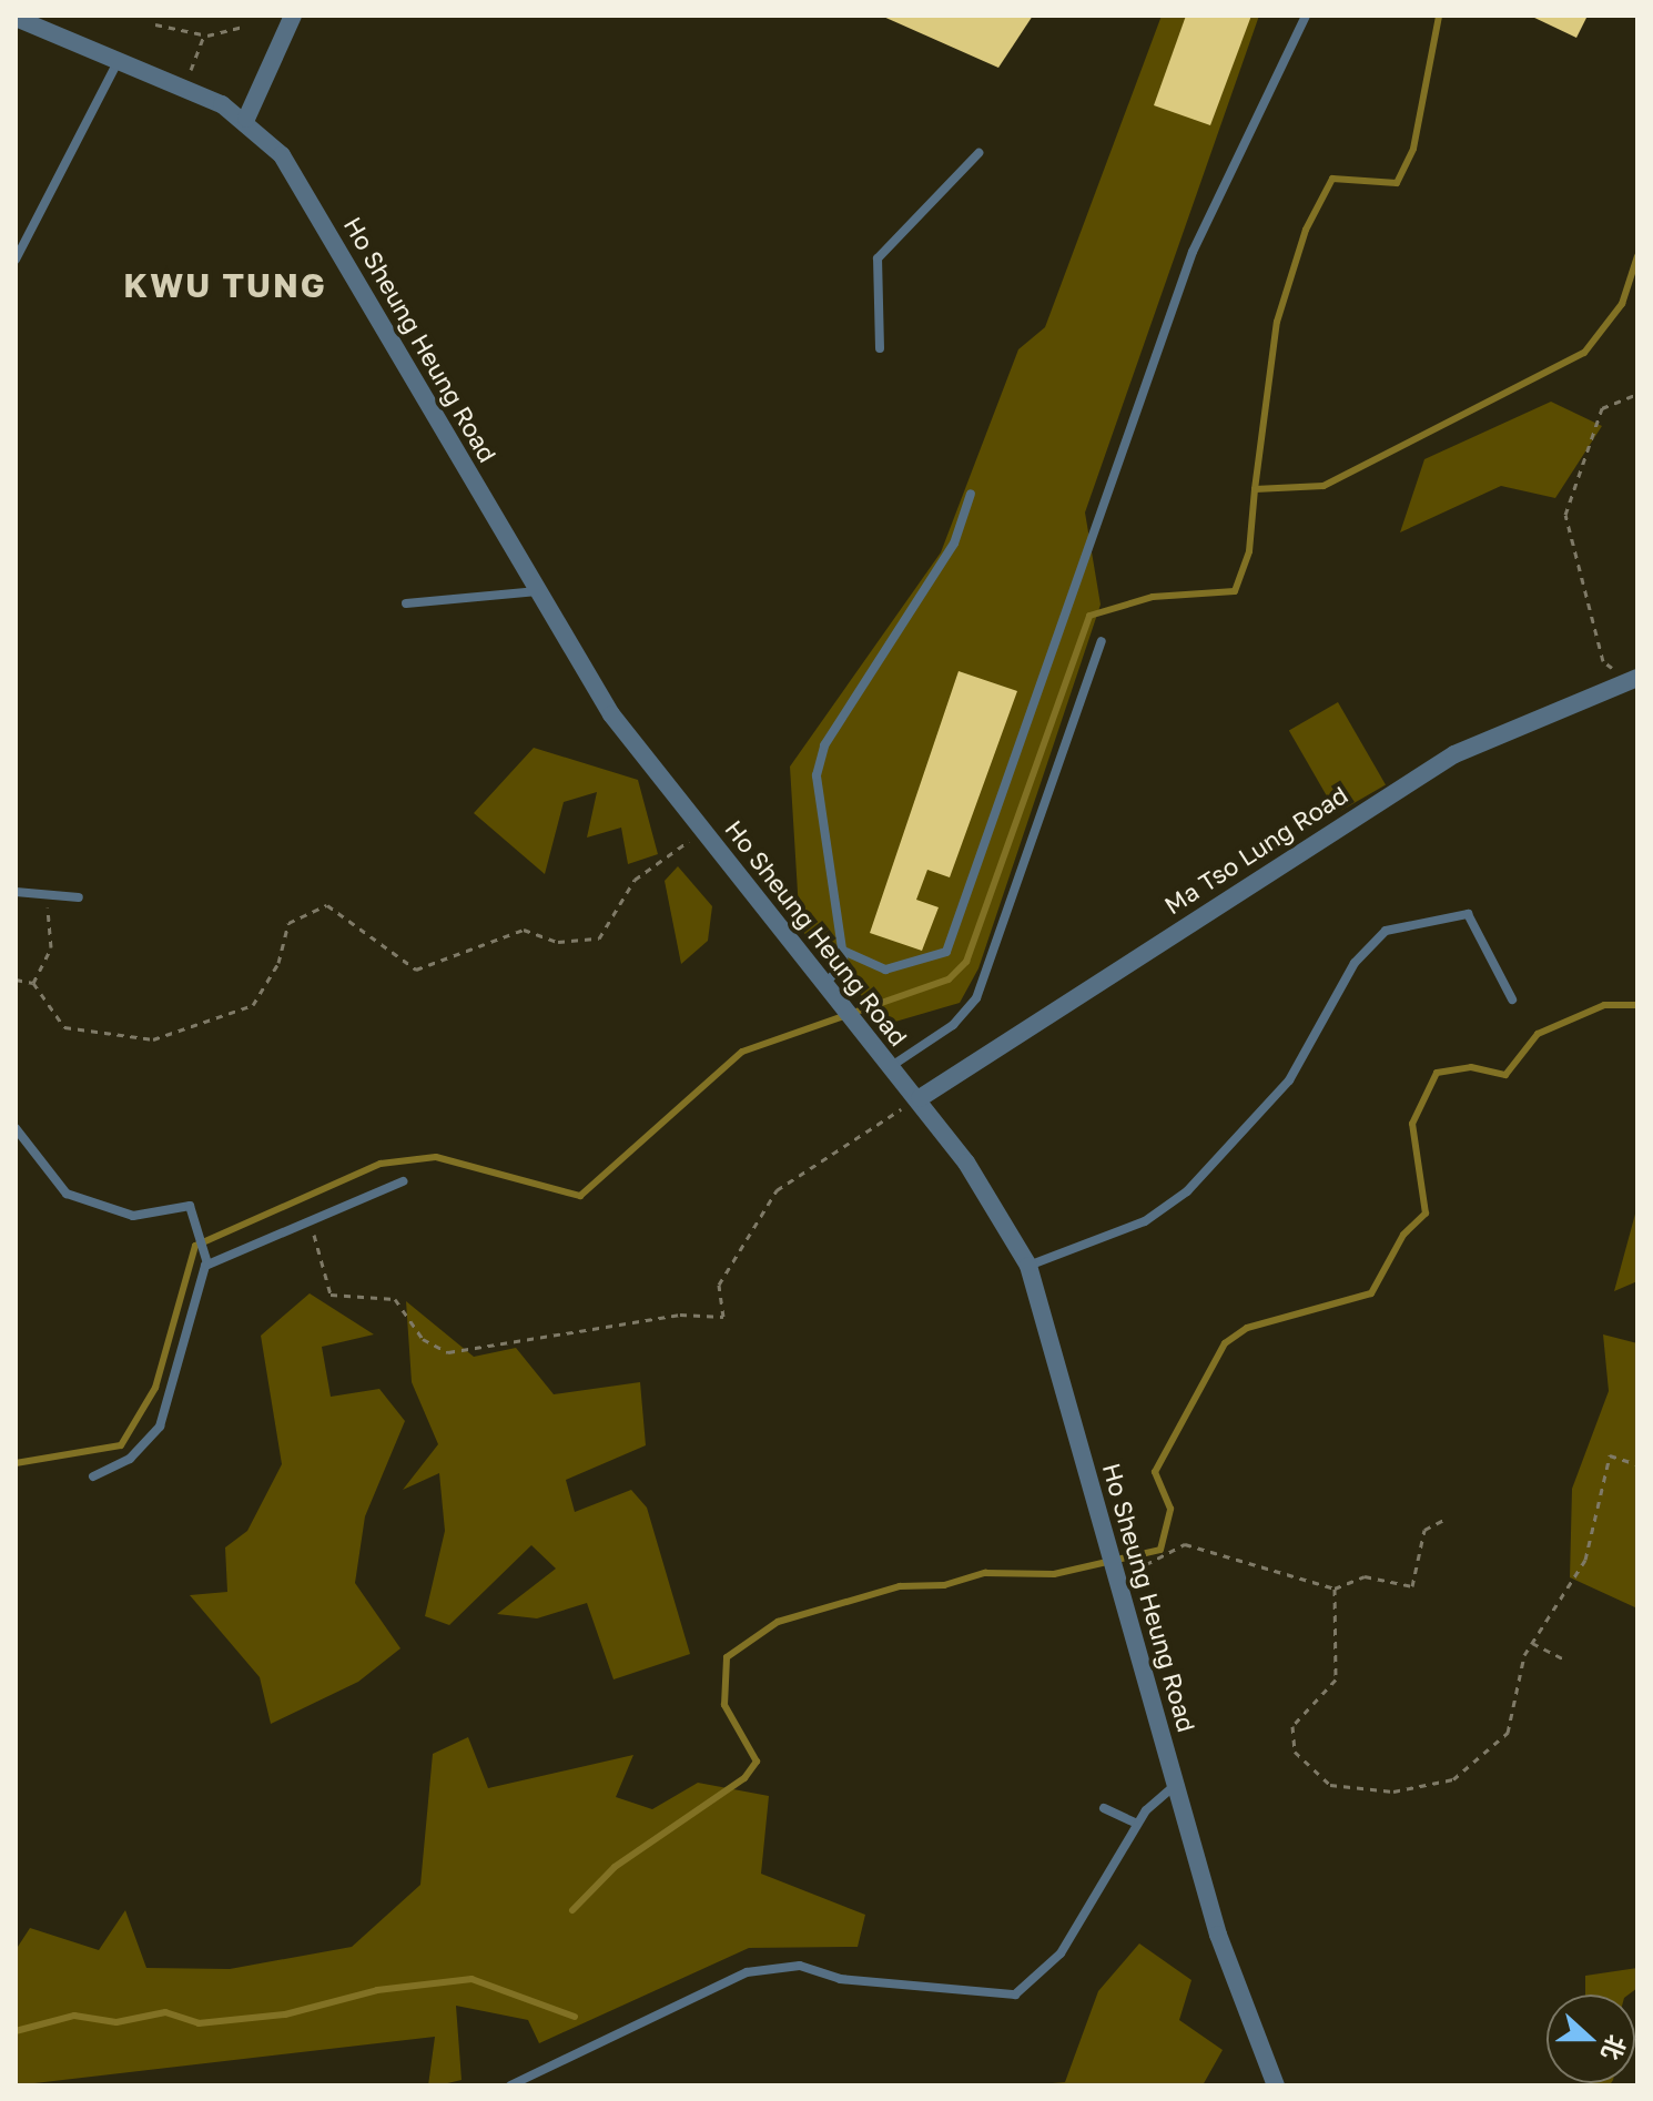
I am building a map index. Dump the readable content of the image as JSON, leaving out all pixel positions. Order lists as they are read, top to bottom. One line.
{"streets":{"street":["Ho Sheung Heung Road","Ma Tso Lung Road"]},"crossings":[["Ho Sheung Heung Road","Ma Tso Lung Road"]],"districts":["KWU TUNG"],"north":"right"}
